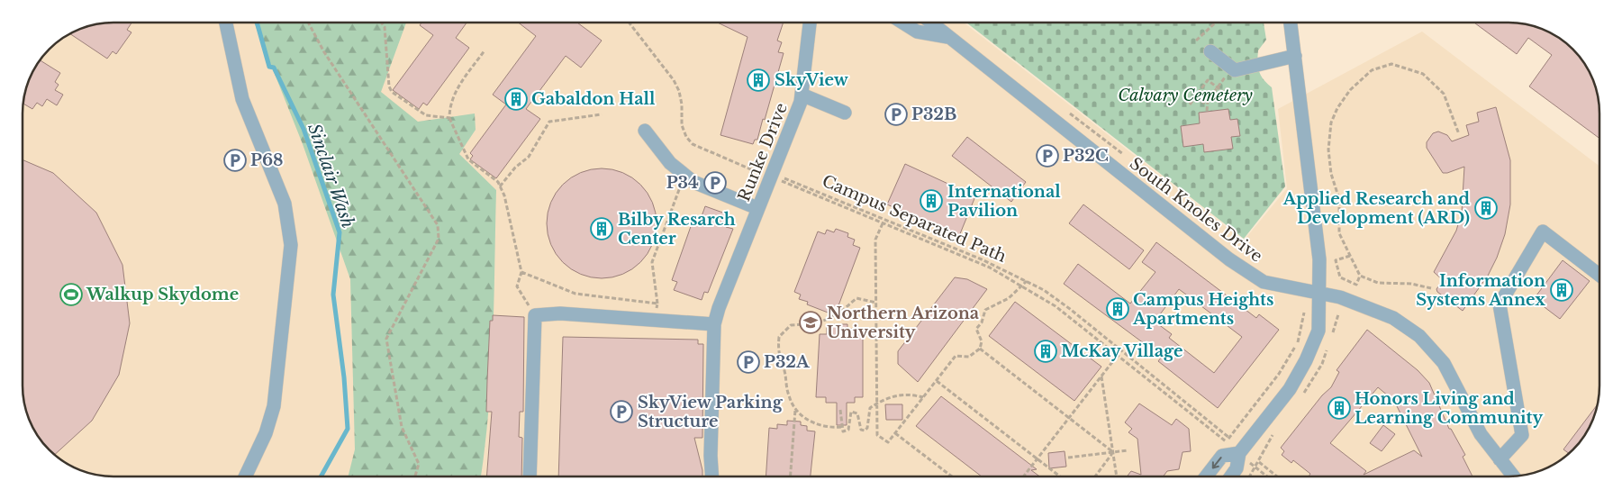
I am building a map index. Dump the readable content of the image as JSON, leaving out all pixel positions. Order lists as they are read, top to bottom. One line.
{"streets":{"street":["Runke Drive","South Knoles Drive"],"path":["Campus Separated Path"]},"crossings":[["Runke Drive","Campus Separated Path"]],"water":["Sinclair Wash"],"parks":["Calvary Cemetery"],"places":{"building":["SkyView","Gabaldon Hall","International Pavilion","Applied Research and Development (ARD)","Bilby Resarch Center","Information Systems Annex","Campus Heights Apartments","McKay Village","Honors Living and Learning Community"],"parking":["P32B","P32C","P68","P34","P32A","SkyView Parking Structure"],"sports":["Walkup Skydome"],"school or university":["Northern Arizona University"]}}
